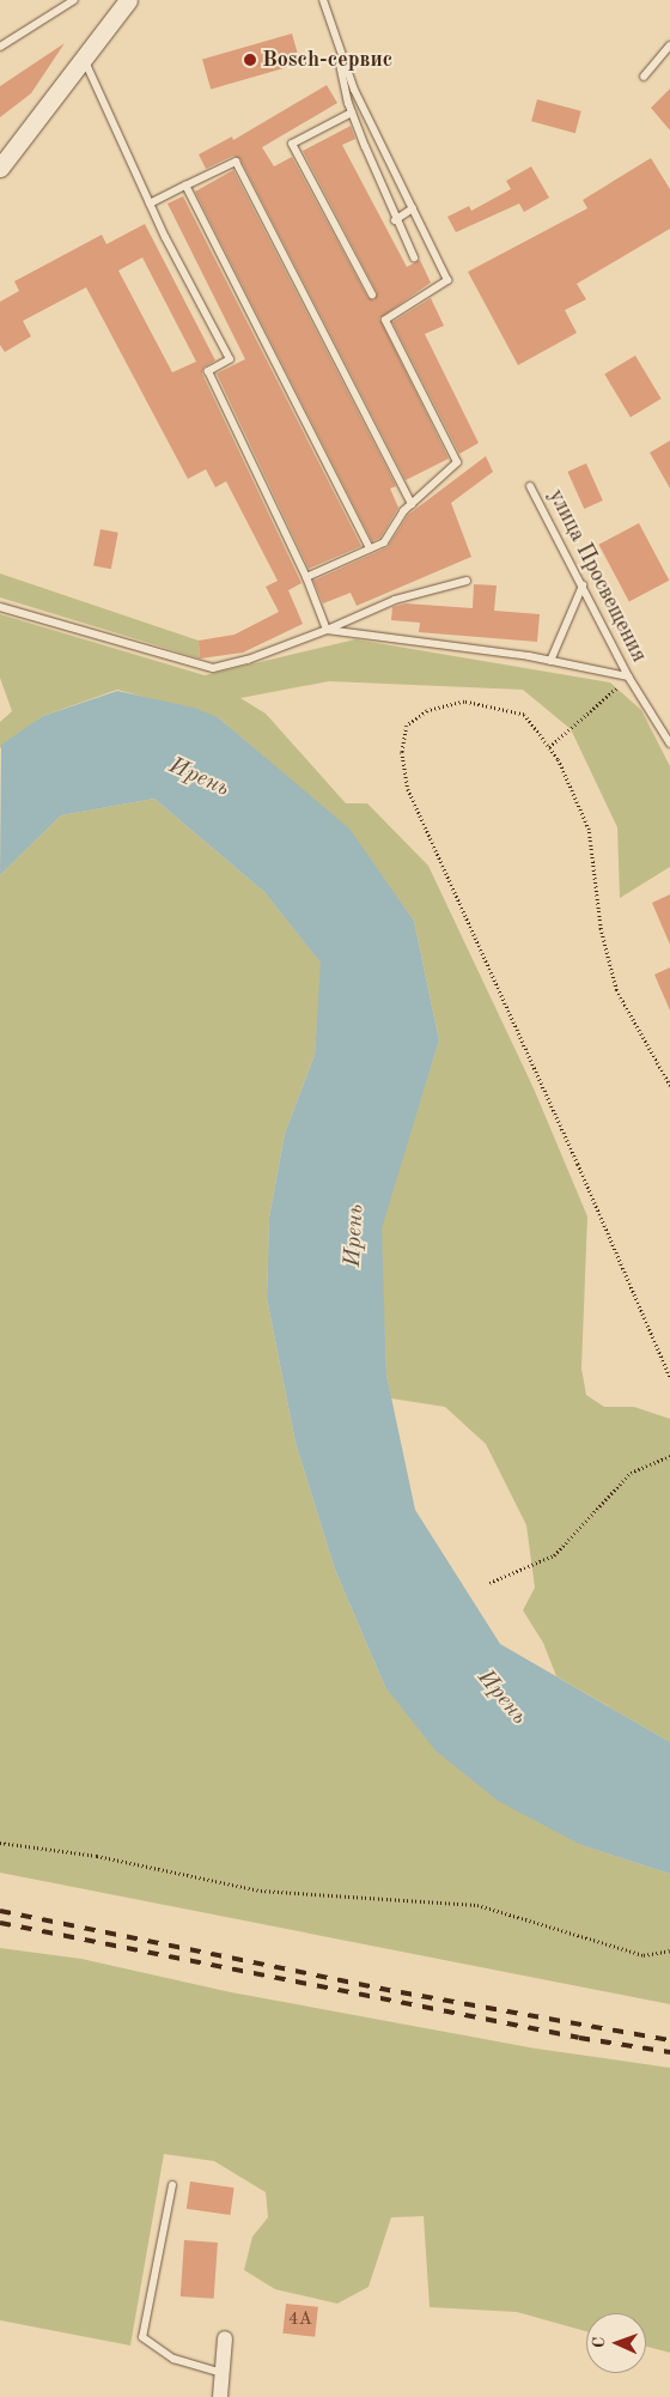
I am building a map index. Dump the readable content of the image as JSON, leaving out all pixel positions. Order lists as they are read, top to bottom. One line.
{"streets":{"lane":["улица Просвещения"]},"water":["Ирень"],"places":["Bosch-сервис"],"house_numbers":["4А"],"north":"left"}
